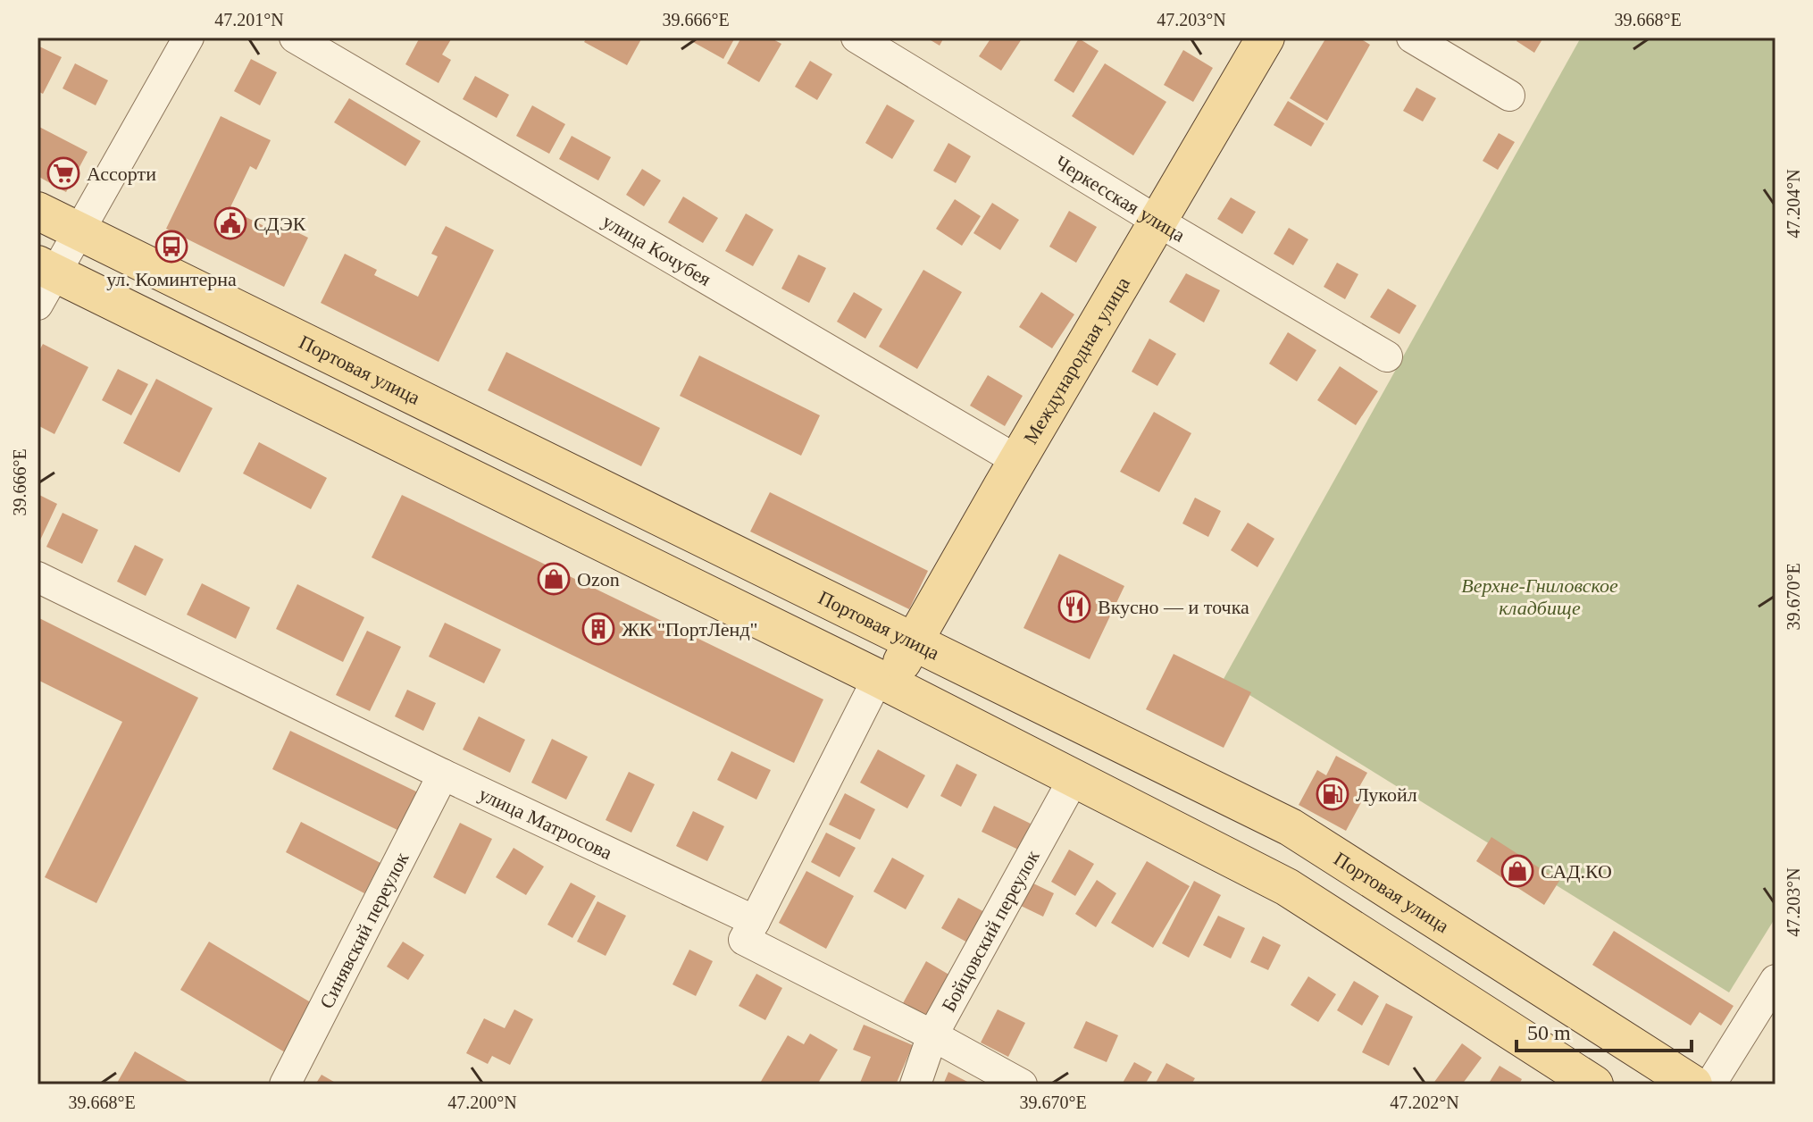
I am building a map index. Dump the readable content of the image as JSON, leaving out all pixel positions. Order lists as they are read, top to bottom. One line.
{"streets":{"main road":["Международная улица","Портовая улица"],"street":["Черкесская улица","улица Кочубея","улица Матросова","Синявский переулок","Бойцовский переулок"]},"crossings":[["Черкесская улица","Международная улица"],["улица Кочубея","Международная улица"],["Международная улица","Портовая улица"],["Международная улица","улица Матросова"],["улица Матросова","Синявский переулок"]],"parks":["Верхне-Гниловское кладбище"],"places":{"supermarket":["Ассорти"],"public building":["СДЭК"],"bus stop":["ул. Коминтерна"],"shop":["Ozon","САД.КО"],"restaurant":["Вкусно — и точка"],"building":["ЖК \"ПортЛенд\""],"fuel station":["Лукойл"]},"scale_bar":"50 m","coordinates":["47.201°N","39.666°E","47.203°N","39.668°E","47.204°N","39.670°E","47.200°N","47.202°N"]}
